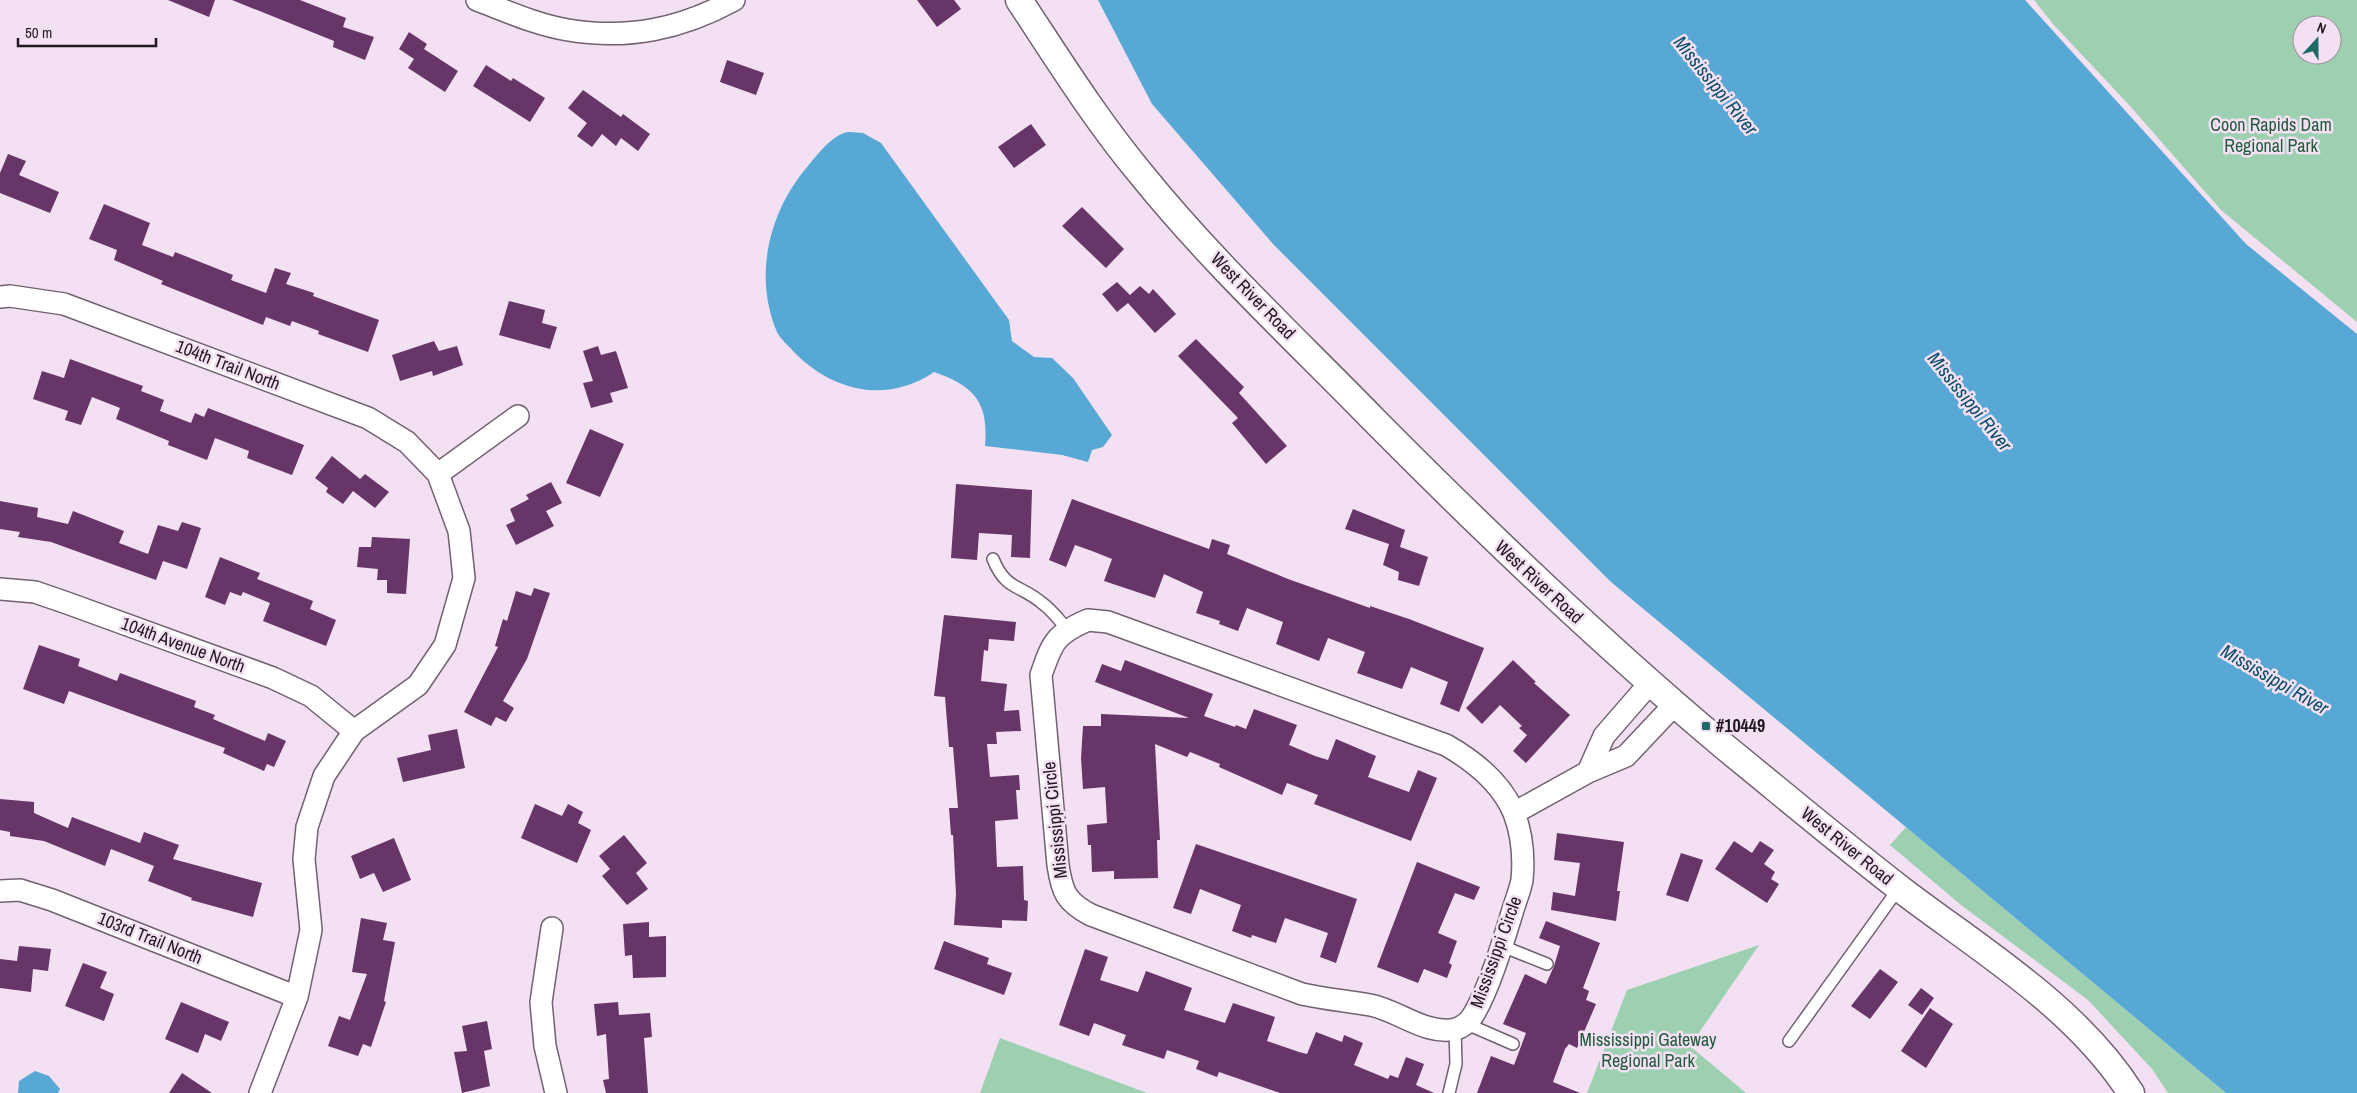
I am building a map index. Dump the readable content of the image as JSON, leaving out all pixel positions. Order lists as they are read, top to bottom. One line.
{"streets":{"street":["West River Road","104th Trail North","104th Avenue North","Mississippi Circle","103rd Trail North"]},"water":["Mississippi River"],"parks":["Coon Rapids Dam Regional Park","Mississippi Gateway Regional Park"],"places":{"transit":["#10449"]},"scale_bar":"50 m","north":"top"}
